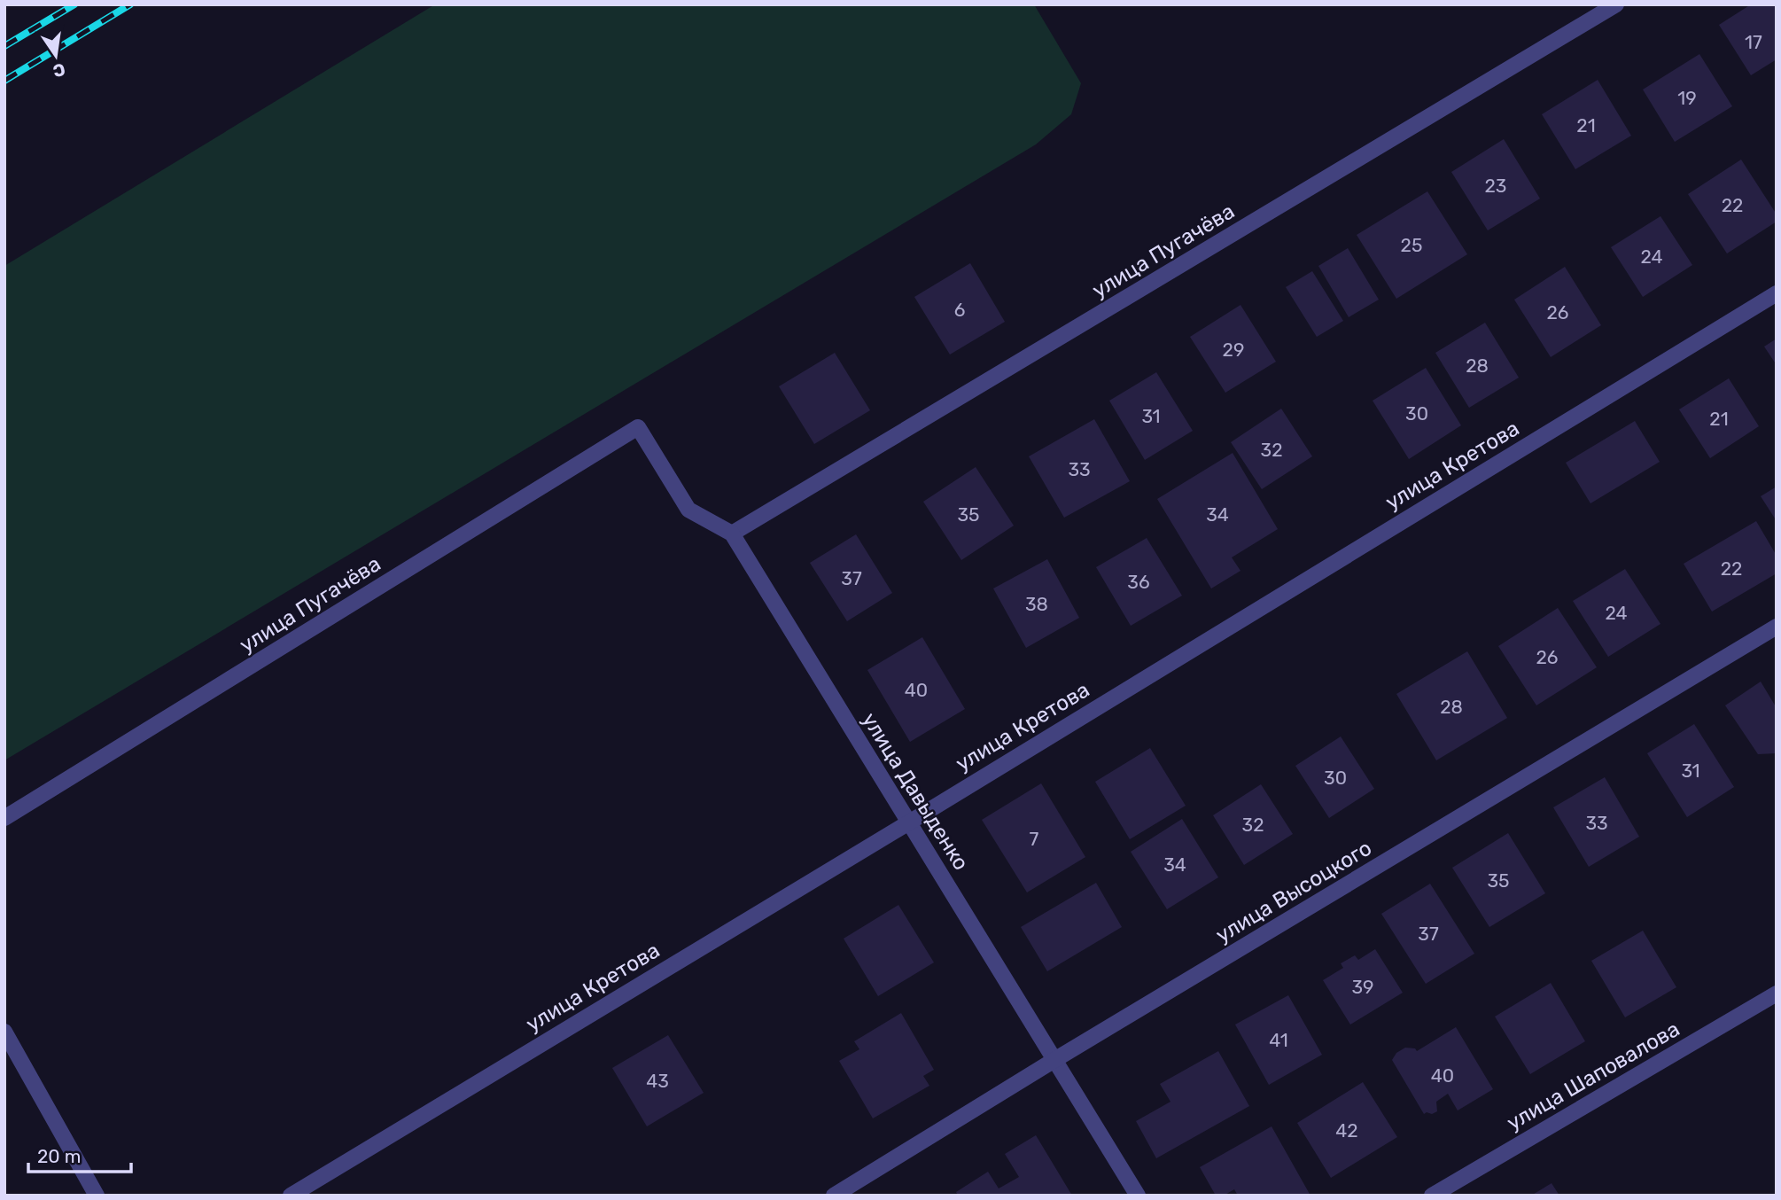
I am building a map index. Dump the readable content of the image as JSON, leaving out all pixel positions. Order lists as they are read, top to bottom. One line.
{"streets":{"street":["улица Пугачёва","улица Кретова","улица Давыденко","улица Высоцкого","улица Шаповалова"]},"crossings":[["улица Пугачёва","улица Давыденко"],["улица Кретова","улица Давыденко"],["улица Давыденко","улица Высоцкого"]],"house_numbers":["17","19","21","23","22","25","24","6","26","29","28","30","31","21","32","33","35","34","22","37","36","38","24","26","40","28","31","30","33","32","7","34","35","37","39","41","40","43","42"],"scale_bar":"20 m","north":"bottom"}
